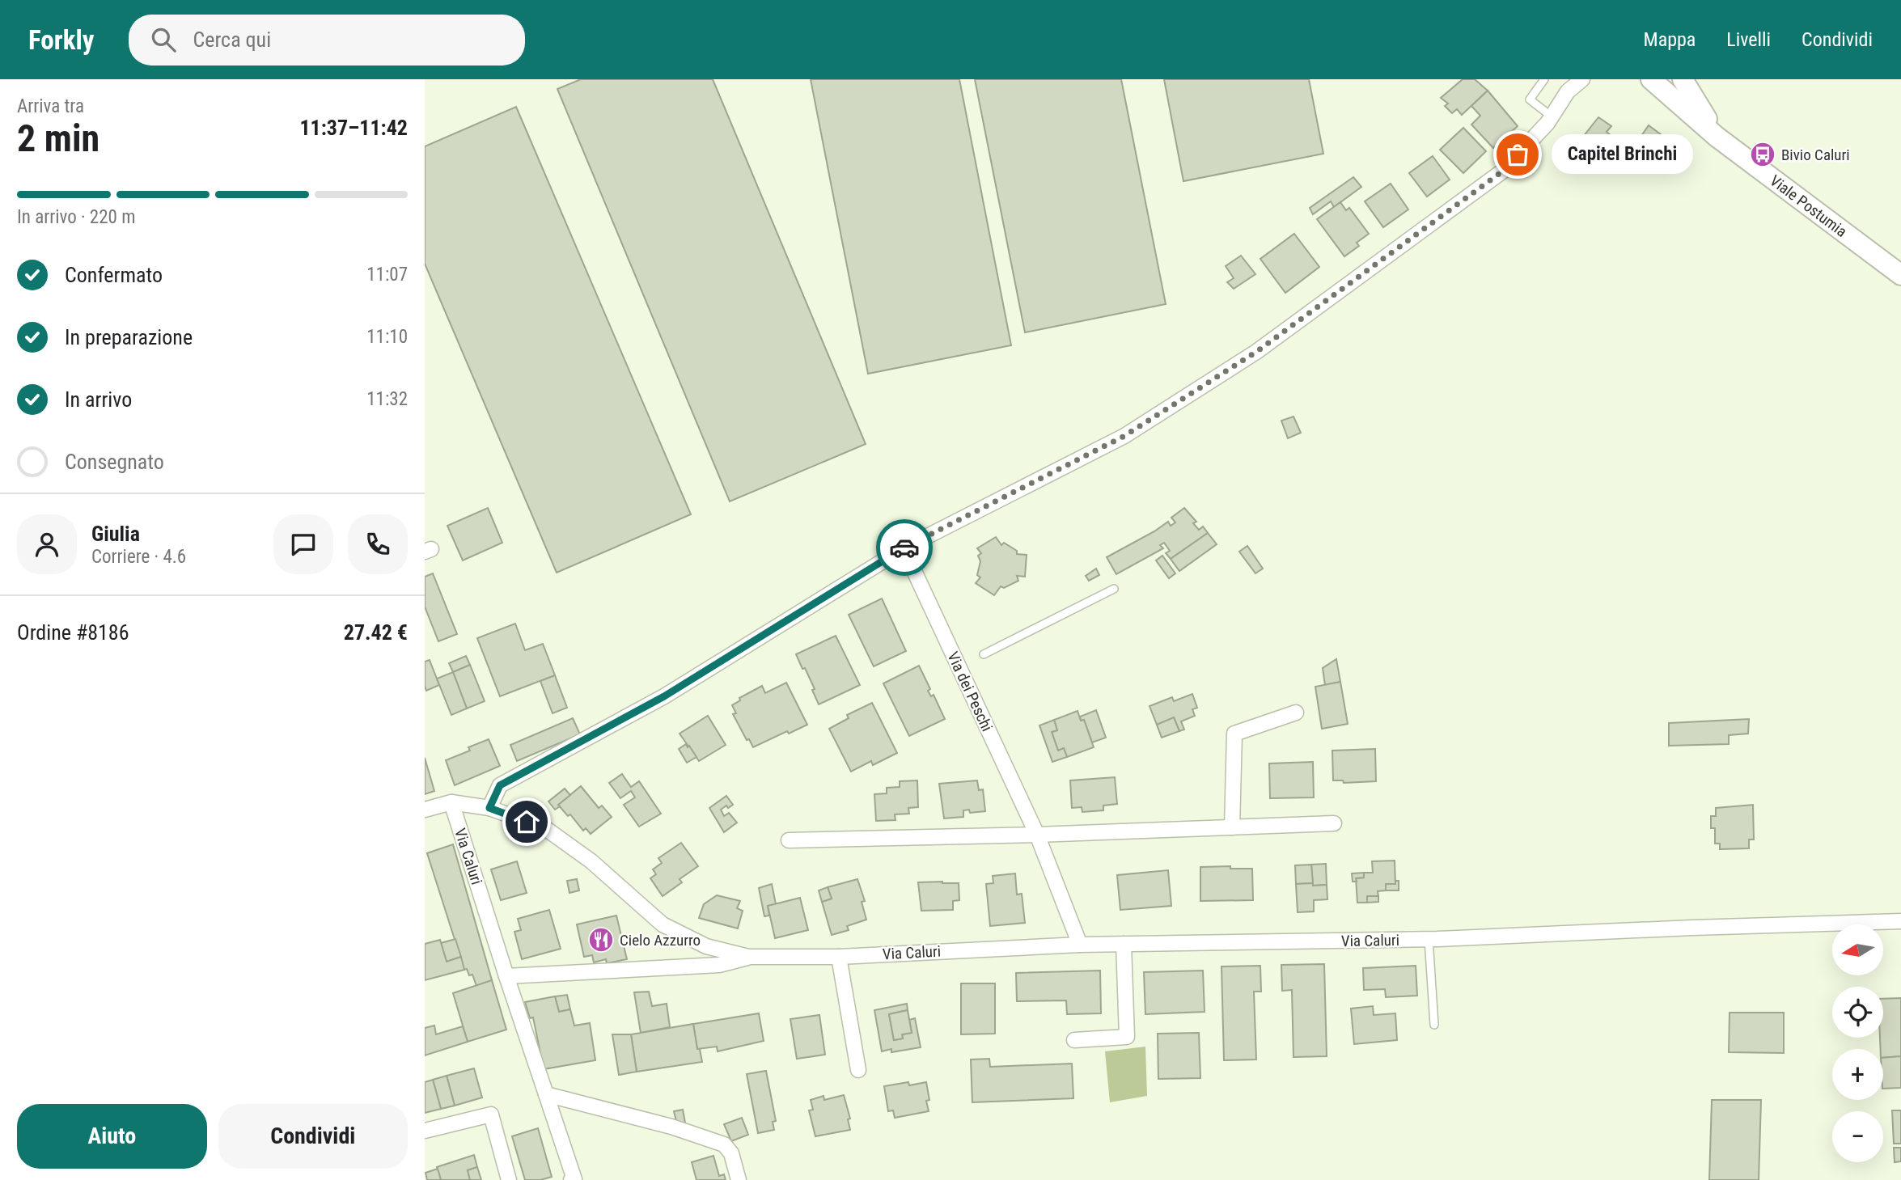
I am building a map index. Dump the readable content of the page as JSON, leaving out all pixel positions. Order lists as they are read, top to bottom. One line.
{"streets":{"main road":["Viale Postumia"],"street":["Via dei Peschi","Via Caluri"]},"crossings":[["Via dei Peschi","Via Caluri"]],"places":{"other":["Capitel Brinchi"],"bus stop":["Bivio Caluri"],"restaurant":["Cielo Azzurro"]},"north":"left","page":{"header":"Forkly","search":"Cerca qui","nav":["Mappa","Livelli","Condividi"],"heading":["2 min","Arriva tra","11:37–11:42"],"panel":["Giulia","Corriere · 4.6","Ordine #8186","27.42 €"],"bubble":"Capitel Brinchi","bar":"In arrivo · 220 m","list":[["Confermato","11:07"],["In preparazione","11:10"],["In arrivo","11:32"],"Consegnato"],"map_buttons":["+","−"],"buttons":["Aiuto","Condividi"]}}
